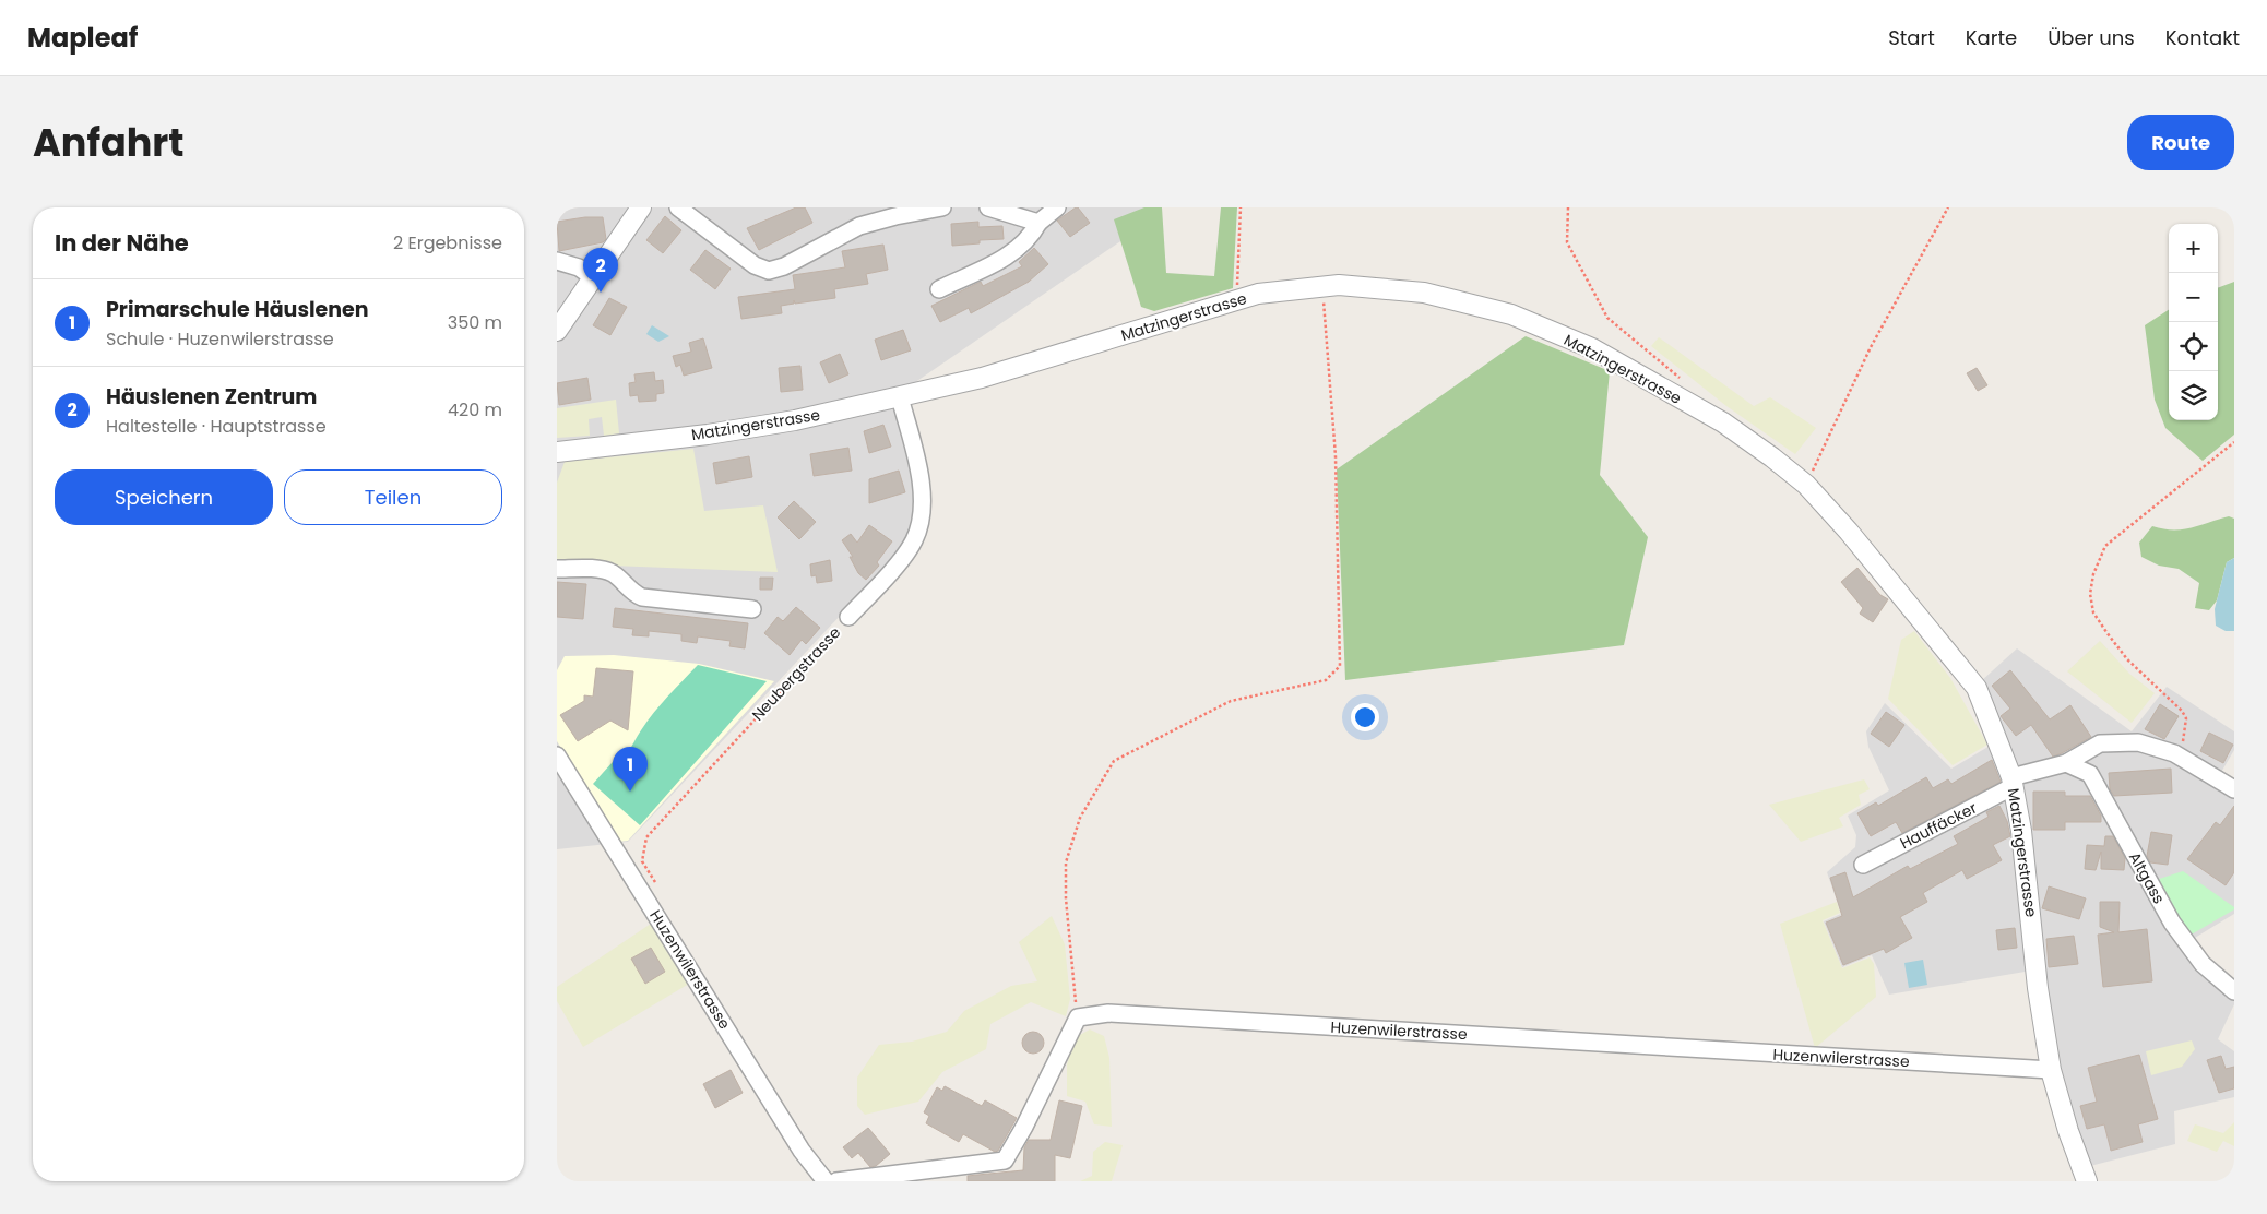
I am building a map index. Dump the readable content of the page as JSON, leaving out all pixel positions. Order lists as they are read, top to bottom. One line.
{"streets":{"street":["Matzingerstrasse","Neubergstrasse","Hauffäcker","Altgass","Huzenwilerstrasse"]},"crossings":[["Matzingerstrasse","Neubergstrasse"],["Matzingerstrasse","Hauffäcker"],["Matzingerstrasse","Huzenwilerstrasse"],["Hauffäcker","Altgass"]],"page":{"header":"Mapleaf","nav":["Start","Karte","Über uns","Kontakt"],"title":"Anfahrt","buttons":["Route",["Speichern","Teilen"]],"heading":["In der Nähe","2 Ergebnisse"],"map_buttons":["+","−"],"pins":["2","1"],"list":[{"mark":"1","name":"Primarschule Häuslenen","note":"Schule · Huzenwilerstrasse","value":"350 m"},{"mark":"2","name":"Häuslenen Zentrum","note":"Haltestelle · Hauptstrasse","value":"420 m"}]}}
